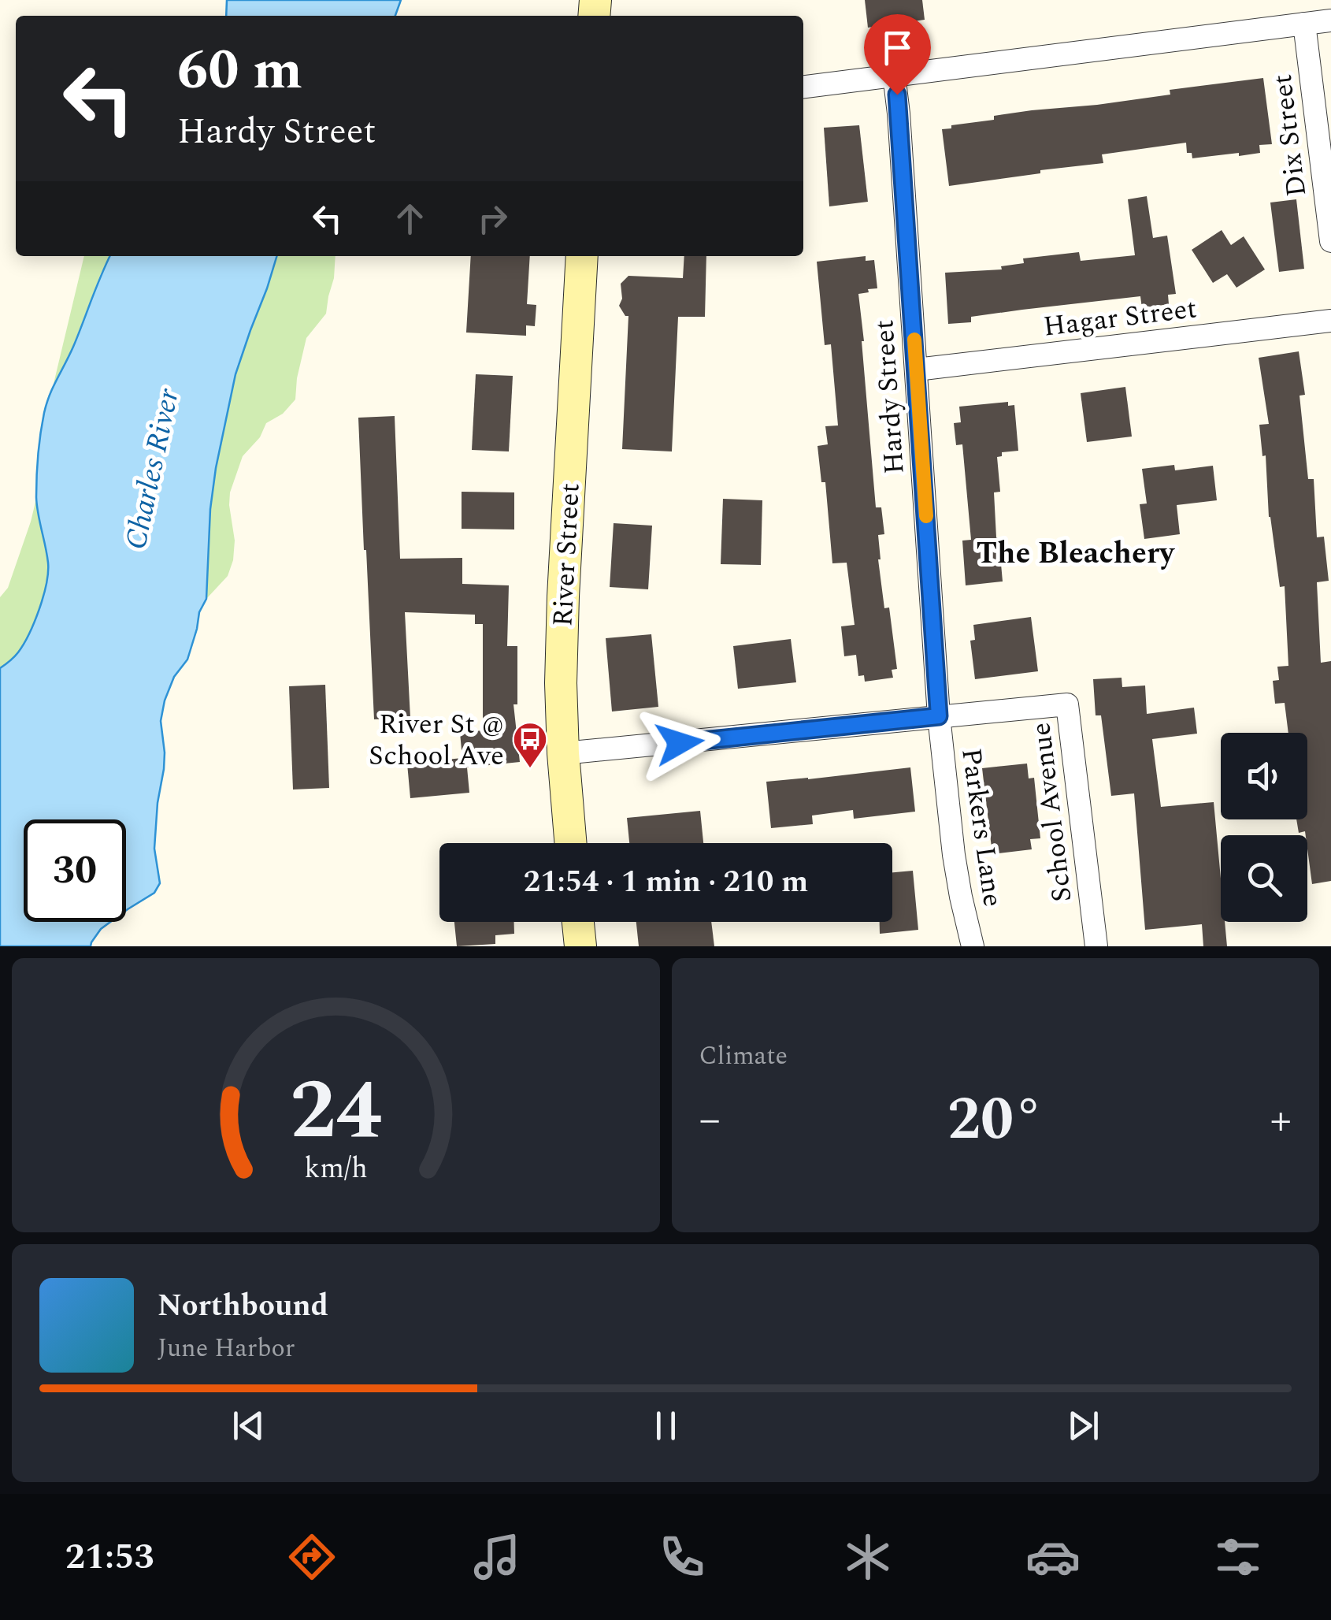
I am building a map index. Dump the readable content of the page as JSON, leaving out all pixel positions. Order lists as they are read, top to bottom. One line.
{"streets":{"main road":["River Street"],"street":["Dix Street","Hagar Street","Hardy Street","School Avenue","Parkers Lane"]},"crossings":[["Hagar Street","Hardy Street"],["Hardy Street","School Avenue"],["Hardy Street","Parkers Lane"],["River Street","School Avenue"],["School Avenue","Parkers Lane"]],"districts":["The Bleachery"],"water":["Charles River"],"places":{"bus stop":["River St @ School Ave"]},"page":{"turn":["60 m","Hardy Street"],"limit":"30","trip":"21:54 · 1 min · 210 m","tile":"Climate","heat":["−","20°","+"],"song":["Northbound","June Harbor"],"tabs":"21:53","gauge":["24","km/h"]}}
